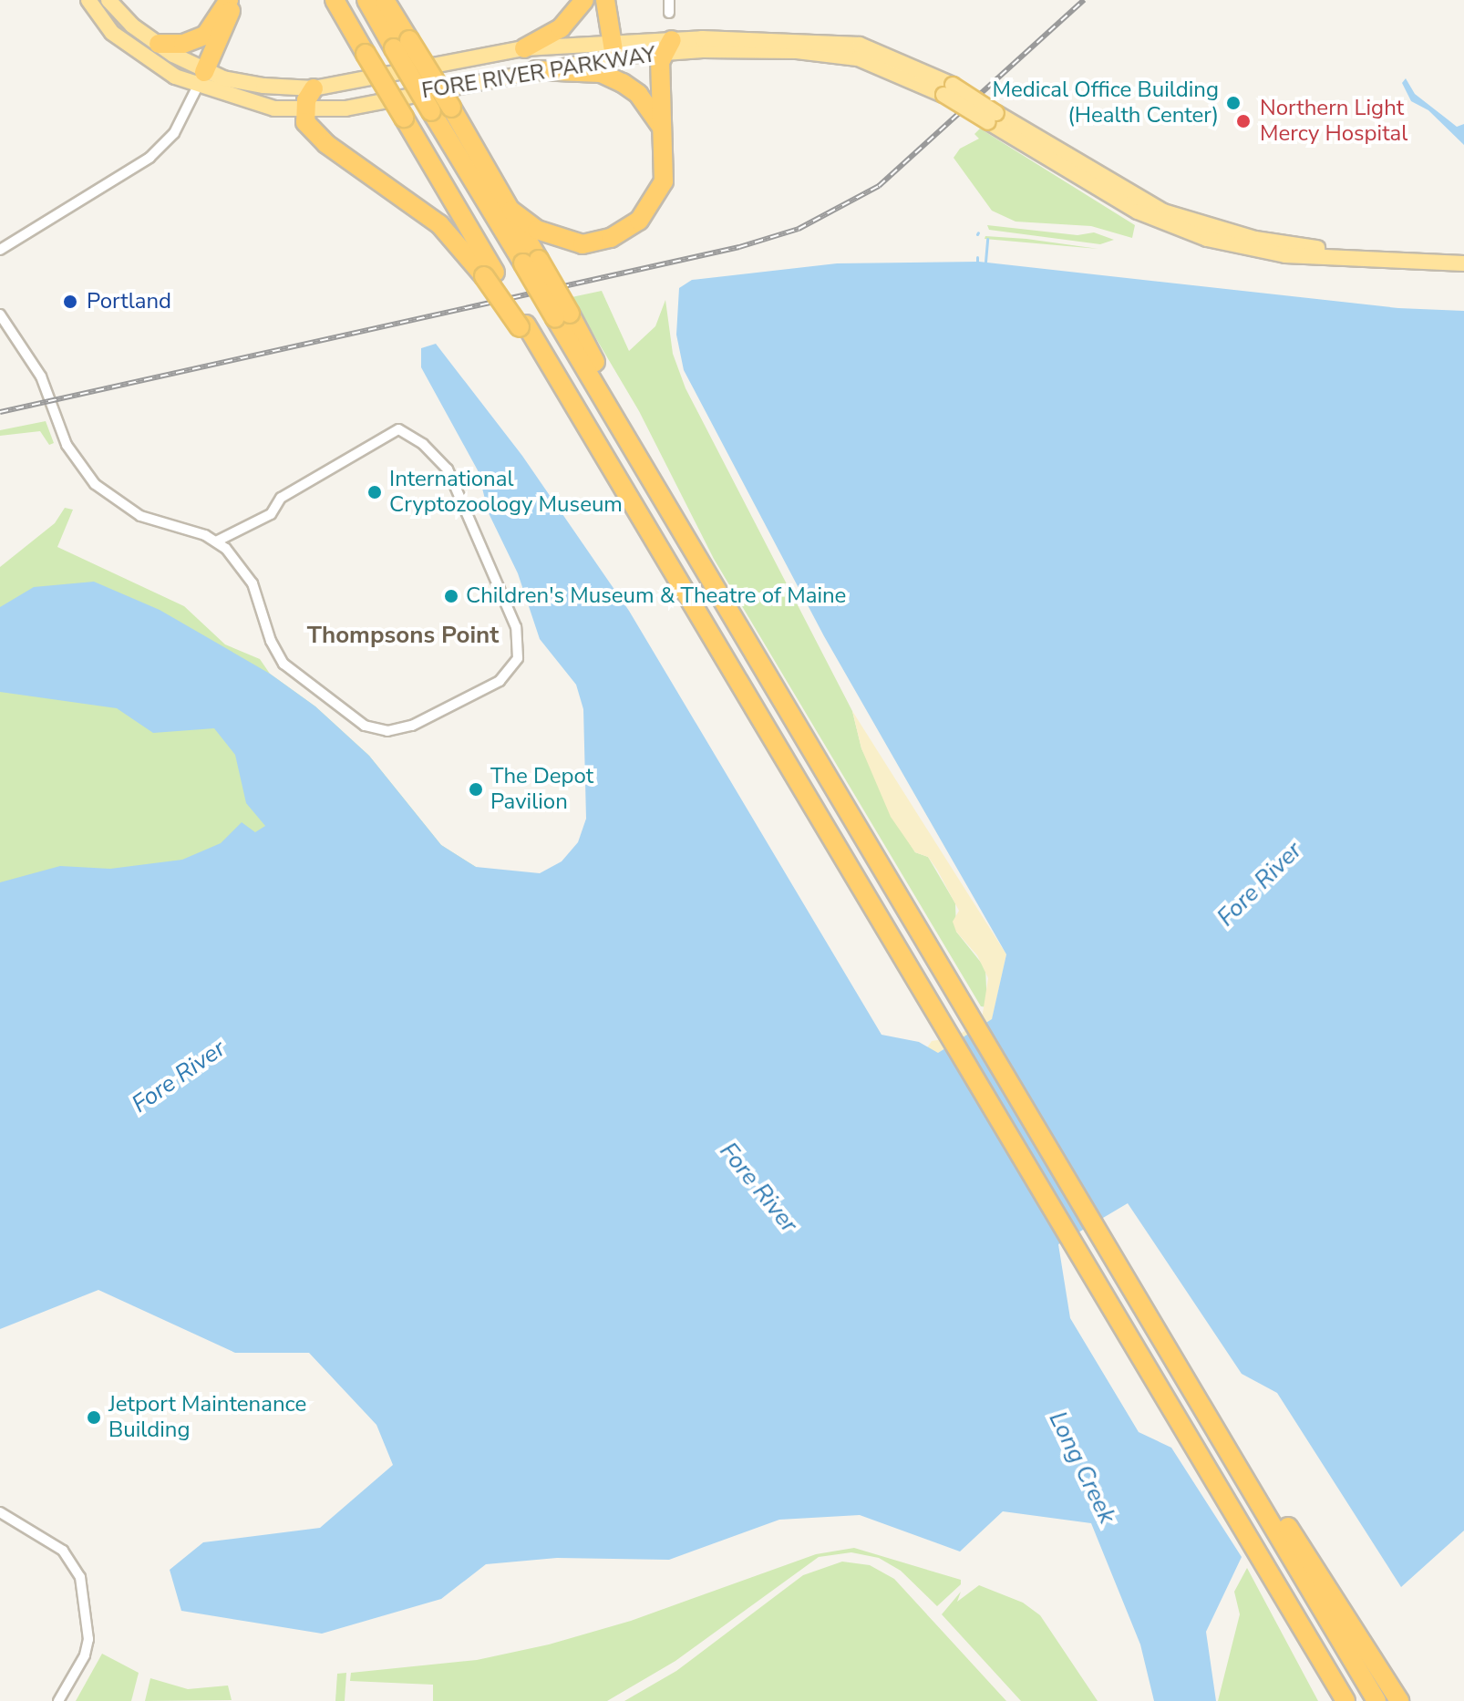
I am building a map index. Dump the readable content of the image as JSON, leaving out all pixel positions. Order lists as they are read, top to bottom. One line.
{"streets":{"main road":["FORE RIVER PARKWAY"]},"districts":["Thompsons Point"],"water":["Fore River","Long Creek"],"places":["Medical Office Building (Health Center)","Northern Light Mercy Hospital","Portland","International Cryptozoology Museum","Children's Museum & Theatre of Maine","The Depot Pavilion","Jetport Maintenance Building"]}
